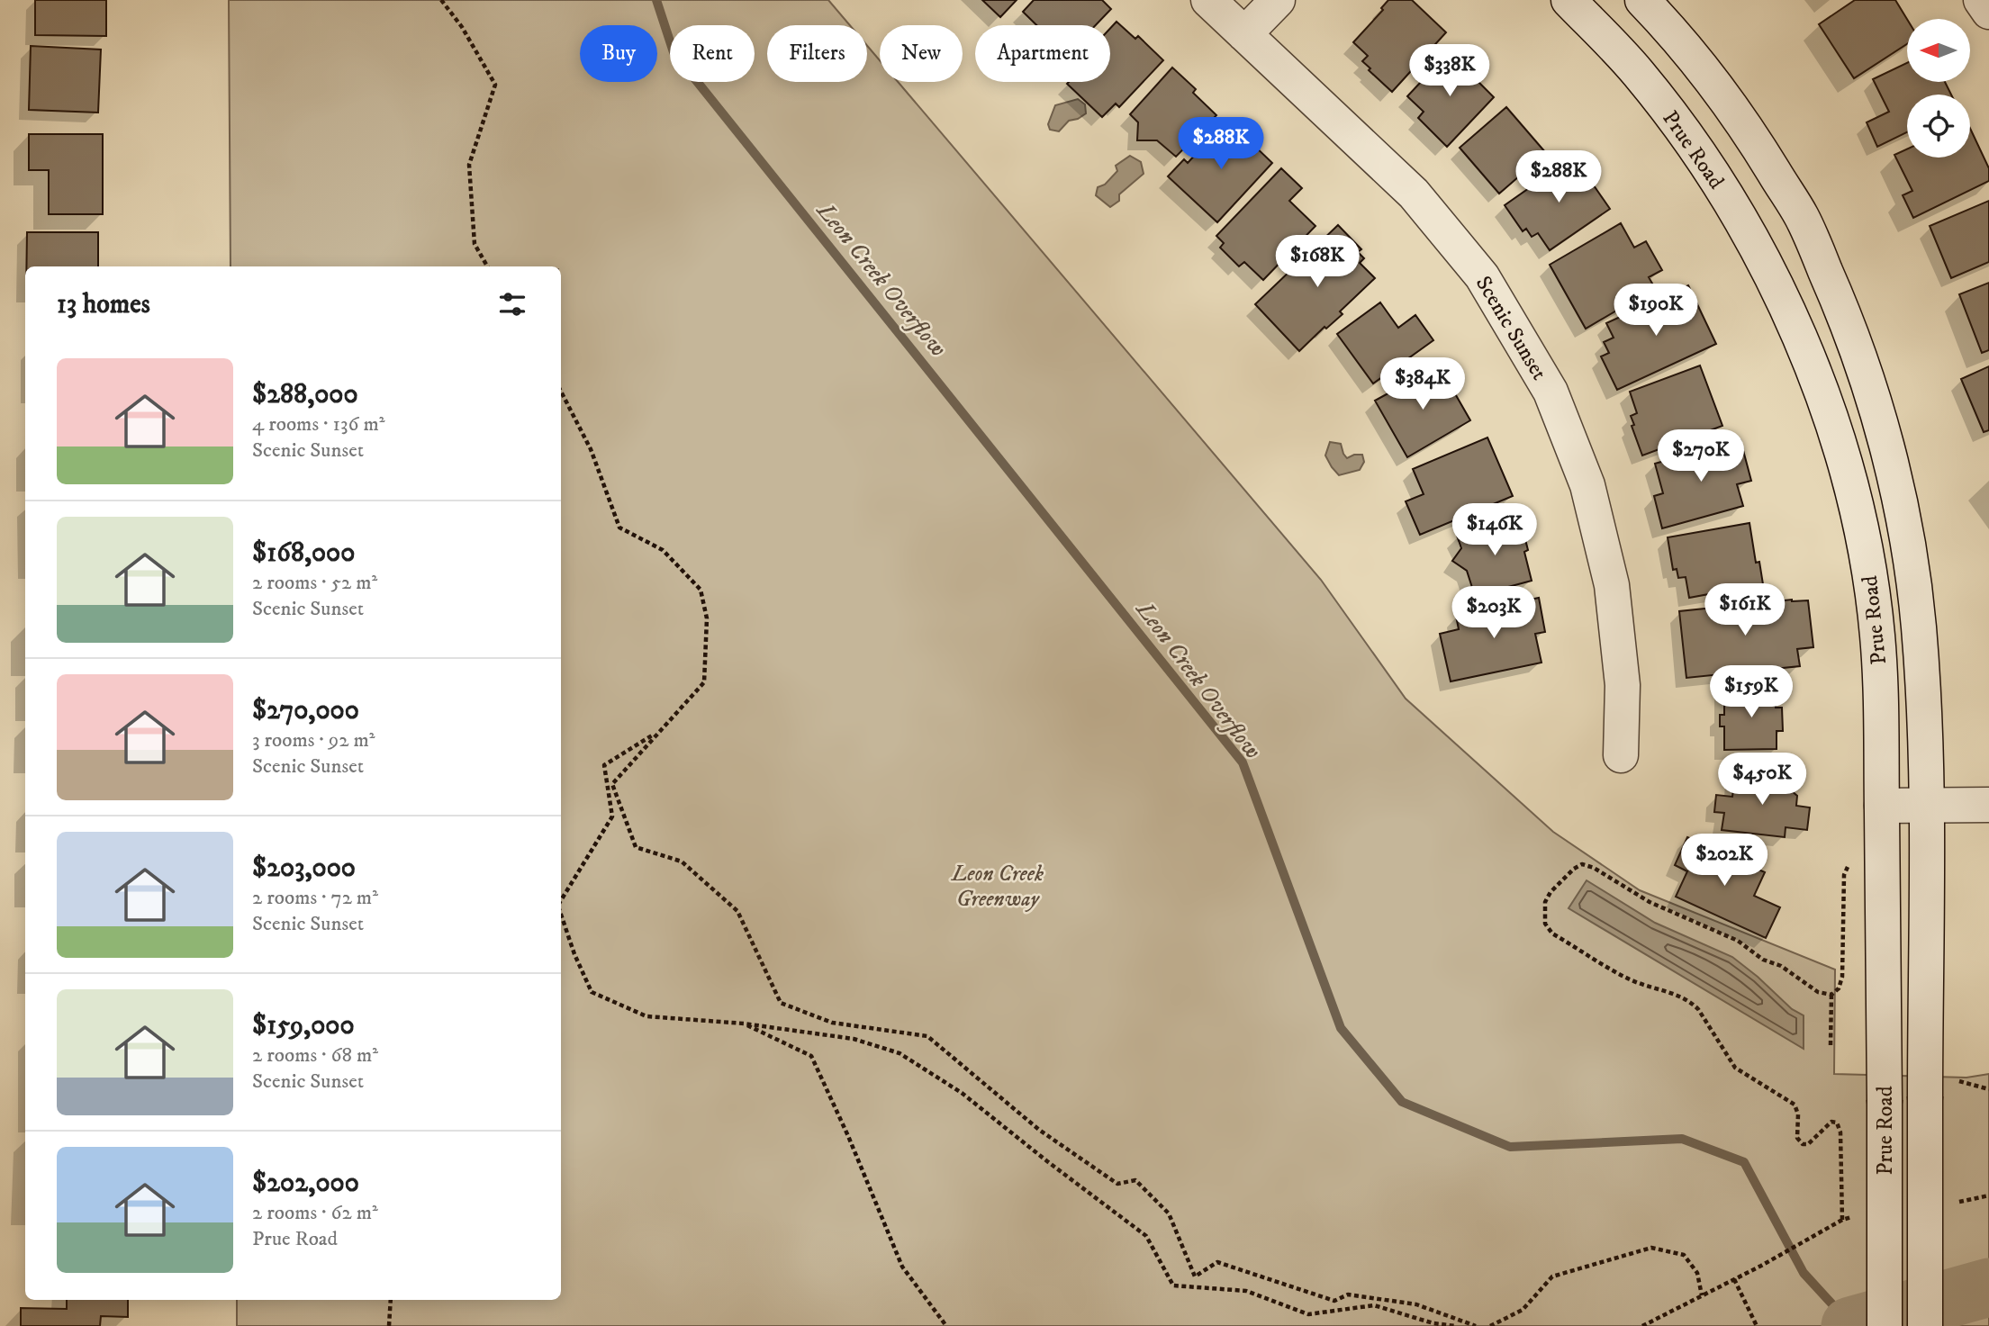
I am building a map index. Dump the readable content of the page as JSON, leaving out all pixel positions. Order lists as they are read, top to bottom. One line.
{"streets":{"main road":["Prue Road","Scenic Sunset"]},"water":["Leon Creek Overflow"],"parks":["Leon Creek Greenway"],"north":"left","page":{"chip":["Buy","Rent","Filters","New","Apartment"],"price":["$338K","$288K","$288K","$168K","$190K","$384K","$270K","$146K","$161K","$203K","$159K","$450K","$202K"],"heading":"13 homes","list":[{"name":"$288,000","note":"4 rooms · 136 m² · Scenic Sunset"},{"name":"$168,000","note":"2 rooms · 52 m² · Scenic Sunset"},{"name":"$270,000","note":"3 rooms · 92 m² · Scenic Sunset"},{"name":"$203,000","note":"2 rooms · 72 m² · Scenic Sunset"},{"name":"$159,000","note":"2 rooms · 68 m² · Scenic Sunset"},{"name":"$202,000","note":"2 rooms · 62 m² · Prue Road"}]}}
